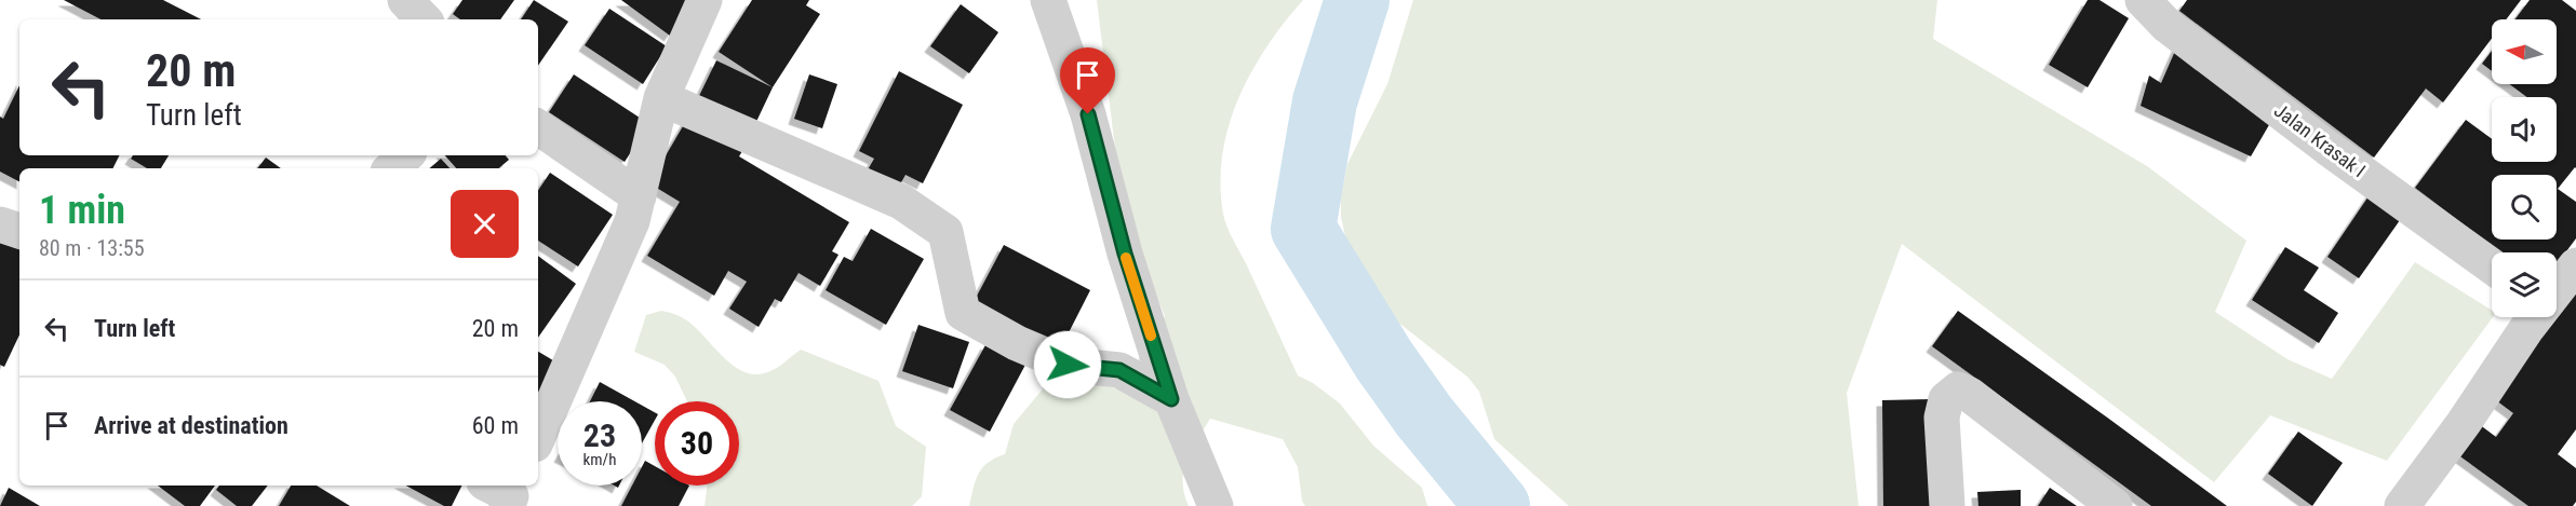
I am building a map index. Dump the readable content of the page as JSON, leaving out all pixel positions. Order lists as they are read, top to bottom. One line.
{"streets":{"street":["Jalan Krasak I"]},"north":"left","page":{"turn":["20 m","Turn left"],"heading":["1 min","80 m · 13:55"],"list":[{"name":"Turn left","value":"20 m"},{"name":"Arrive at destination","value":"60 m"}],"speed":"23 km/h","limit":"30"}}
